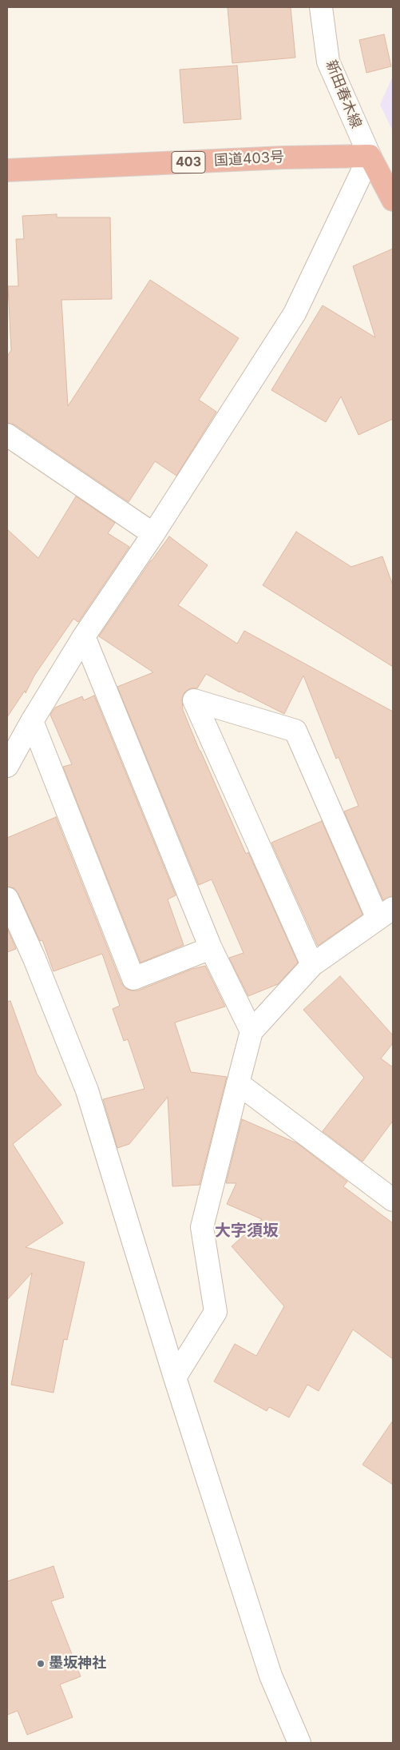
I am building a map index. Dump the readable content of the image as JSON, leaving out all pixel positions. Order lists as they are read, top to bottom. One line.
{"streets":{"highway":["国道403号","403"],"street":["新田春木線"]},"crossings":[["新田春木線","国道403号"]],"districts":["大字須坂"],"places":["墨坂神社"]}
